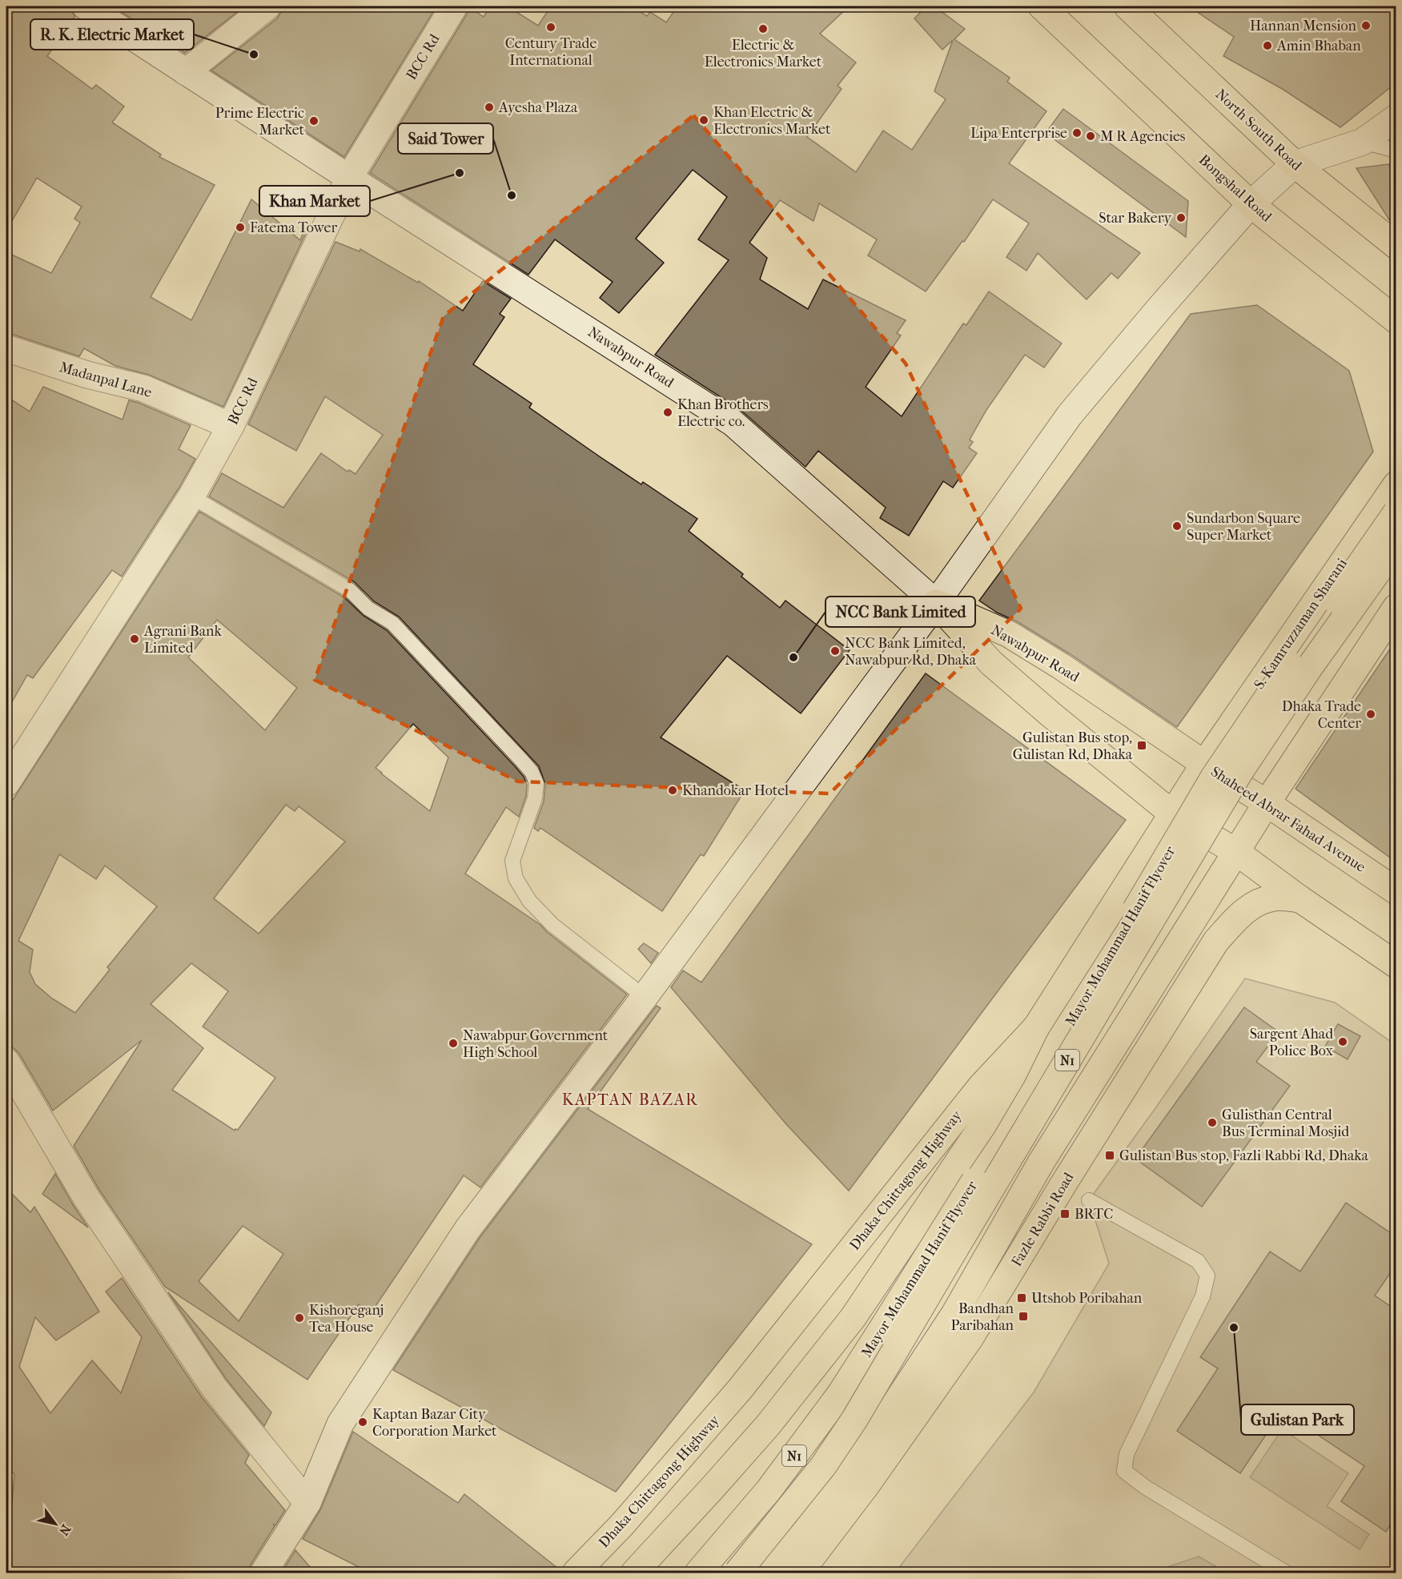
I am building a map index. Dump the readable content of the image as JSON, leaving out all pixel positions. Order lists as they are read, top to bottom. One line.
{"streets":{"main road":["North South Road","Bongshal Road","Nawabpur Road","S. Kamruzzaman Sharani","Shaheed Abrar Fahad Avenue","Mayor Mohammad Hanif Flyover","N1","Dhaka-Chittagong Highway","Fazle Rabbi Road"],"street":["BCC Rd","Madanpal Lane"]},"crossings":[["BCC Rd","Nawabpur Road"],["BCC Rd","Madanpal Lane"],["Nawabpur Road","S. Kamruzzaman Sharani"],["Nawabpur Road","Shaheed Abrar Fahad Avenue"],["Nawabpur Road","Dhaka-Chittagong Highway"],["S. Kamruzzaman Sharani","Shaheed Abrar Fahad Avenue"],["S. Kamruzzaman Sharani","Dhaka-Chittagong Highway"],["Shaheed Abrar Fahad Avenue","Dhaka-Chittagong Highway"]],"districts":["KAPTAN BAZAR"],"places":{"other":["Hannan Mension","Century Trade International","Electric & Electronics Market","Amin Bhaban","R. K. Electric Market","Ayesha Plaza","Khan Electric & Electronics Market","Prime Electric Market","Lipa Enterprise","M R Agencies","Khan Market","Said Tower","Star Bakery","Fatema Tower","Khan Brothers Electric co.","Sundarbon Square Super Market","Agrani Bank Limited","NCC Bank Limited, Nawabpur Rd, Dhaka","NCC Bank Limited","Dhaka Trade Center","Khandokar Hotel","Sargent Ahad Police Box","Nawabpur Government High School","Gulisthan Central Bus Terminal Mosjid","Kishoreganj Tea House","Gulistan Park","Kaptan Bazar City Corporation Market"],"transit":["Gulistan Bus stop, Gulistan Rd, Dhaka","Gulistan Bus stop, Fazli Rabbi Rd, Dhaka","BRTC","Utshob Poribahan","Bandhan Paribahan"]},"north":"bottom right"}
